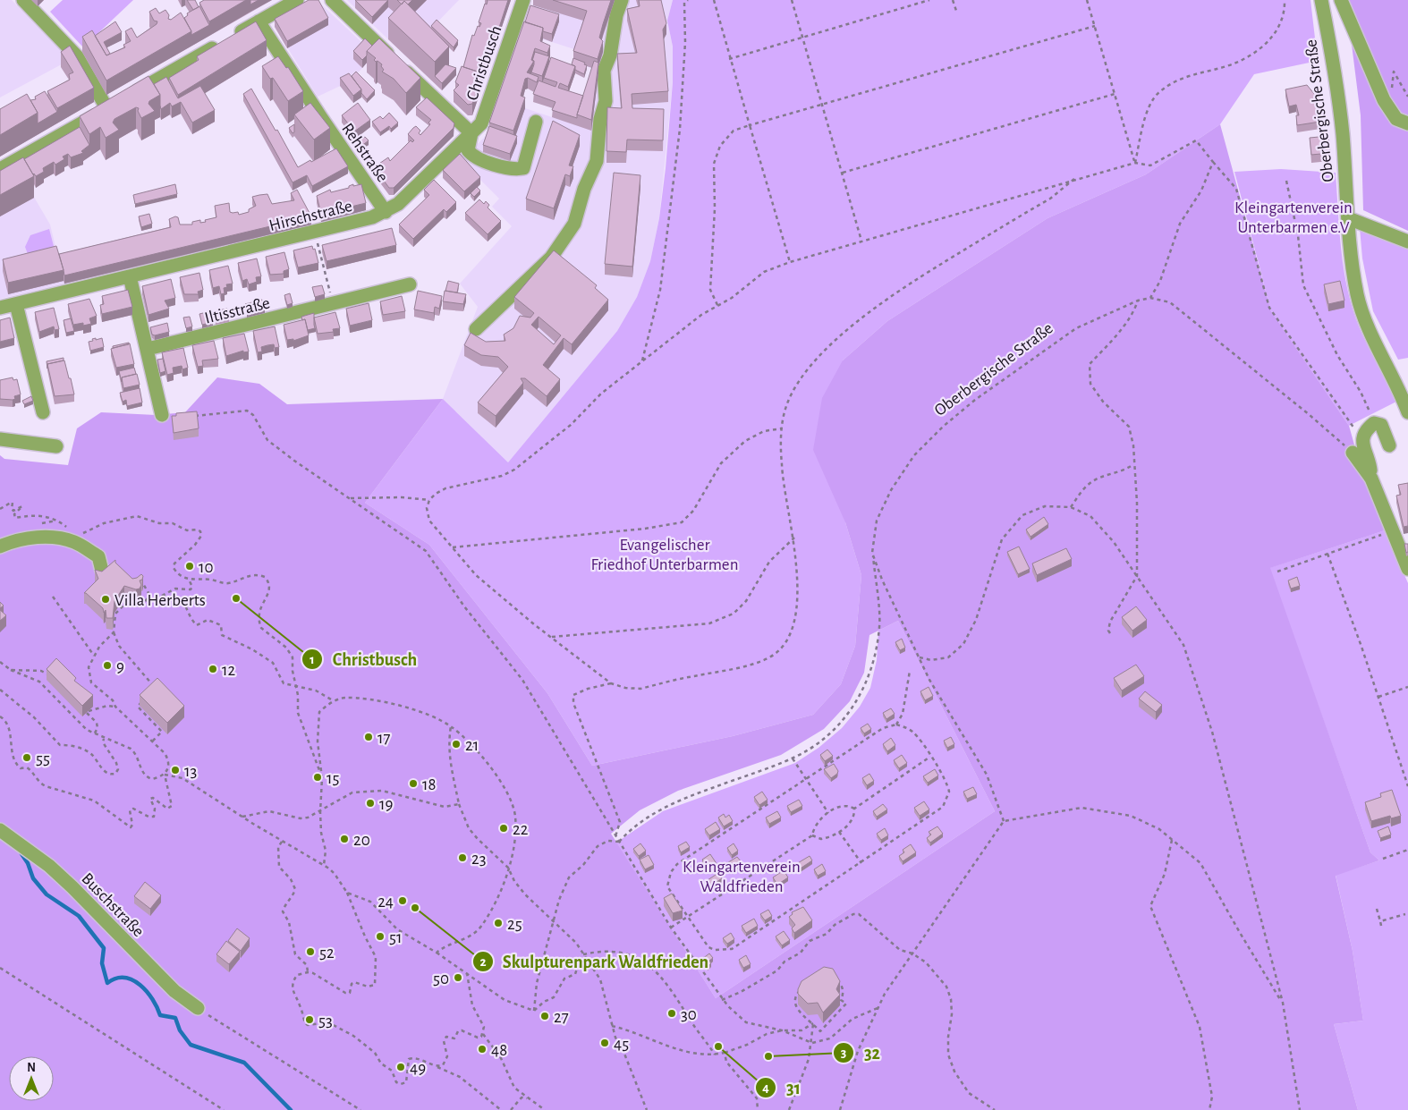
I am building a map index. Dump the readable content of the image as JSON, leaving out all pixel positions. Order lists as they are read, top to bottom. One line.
{"streets":{"street":["Christbusch","Oberbergische Straße","Rehstraße","Hirschstraße","Iltisstraße","Buschstraße"]},"crossings":[["Christbusch","Hirschstraße"],["Rehstraße","Hirschstraße"]],"parks":["Kleingartenverein Unterbarmen e.V","Evangelischer Friedhof Unterbarmen","Kleingartenverein Waldfrieden"],"places":["10","Christbusch","Villa Herberts","9","12","17","21","55","13","15","18","19","22","20","23","24","Skulpturenpark Waldfrieden","25","51","52","50","30","27","53","45","31","48","32","49"],"north":"top"}
